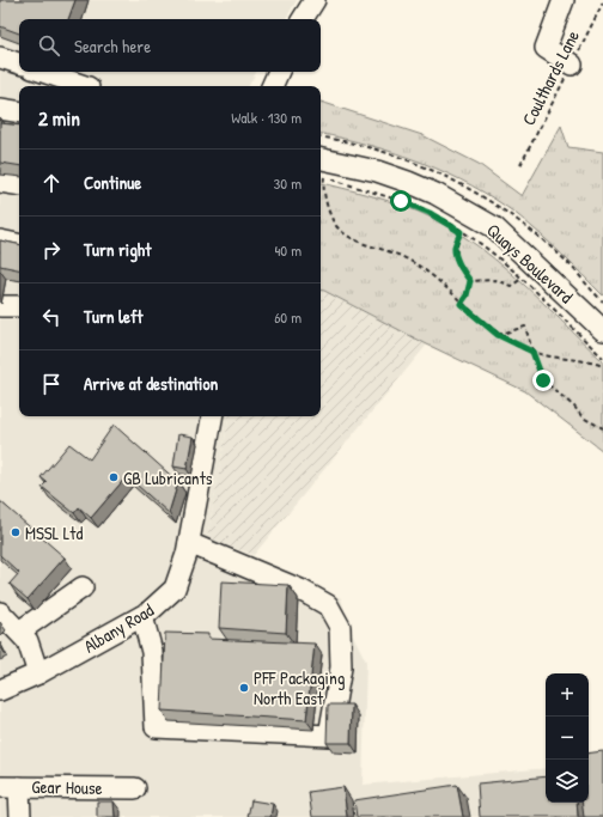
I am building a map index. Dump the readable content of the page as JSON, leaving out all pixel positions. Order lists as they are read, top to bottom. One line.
{"streets":{"street":["Quays Boulevard","Albany Road","Gear House"],"path":["Coulthards Lane"]},"places":["GB Lubricants","MSSL Ltd","PFF Packaging North East"],"page":{"search":"Search here","heading":["2 min","Walk · 130 m"],"list":[["Continue","30 m"],["Turn right","40 m"],["Turn left","60 m"],"Arrive at destination"],"map_buttons":["+","−"]}}
